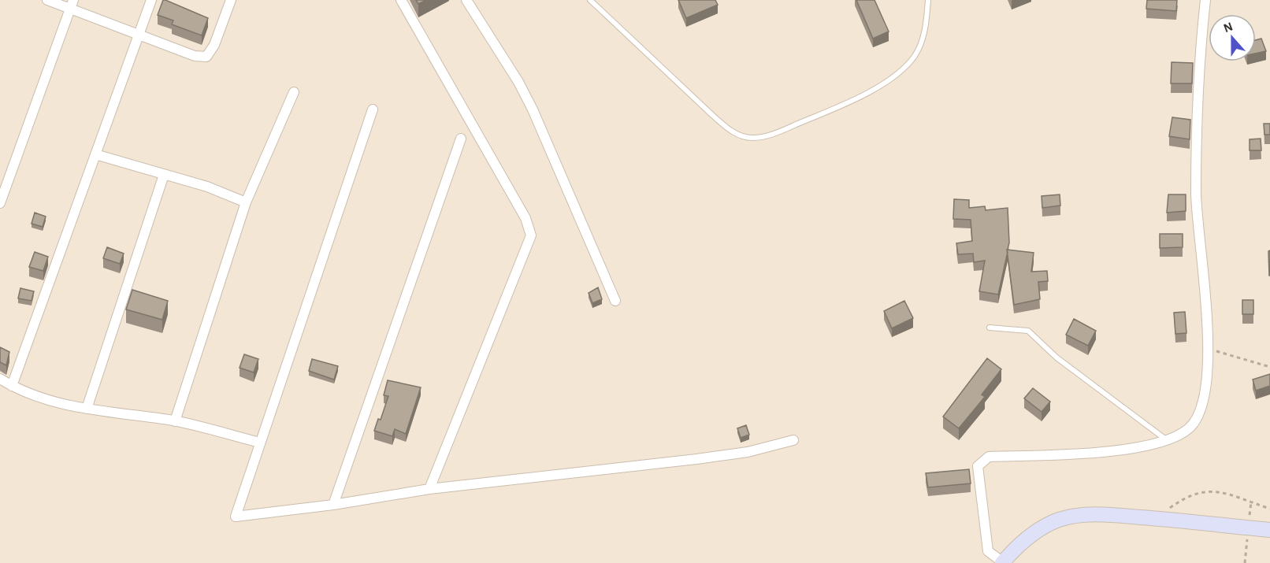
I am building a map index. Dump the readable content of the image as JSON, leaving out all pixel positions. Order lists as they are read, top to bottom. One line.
{"north":"top"}
